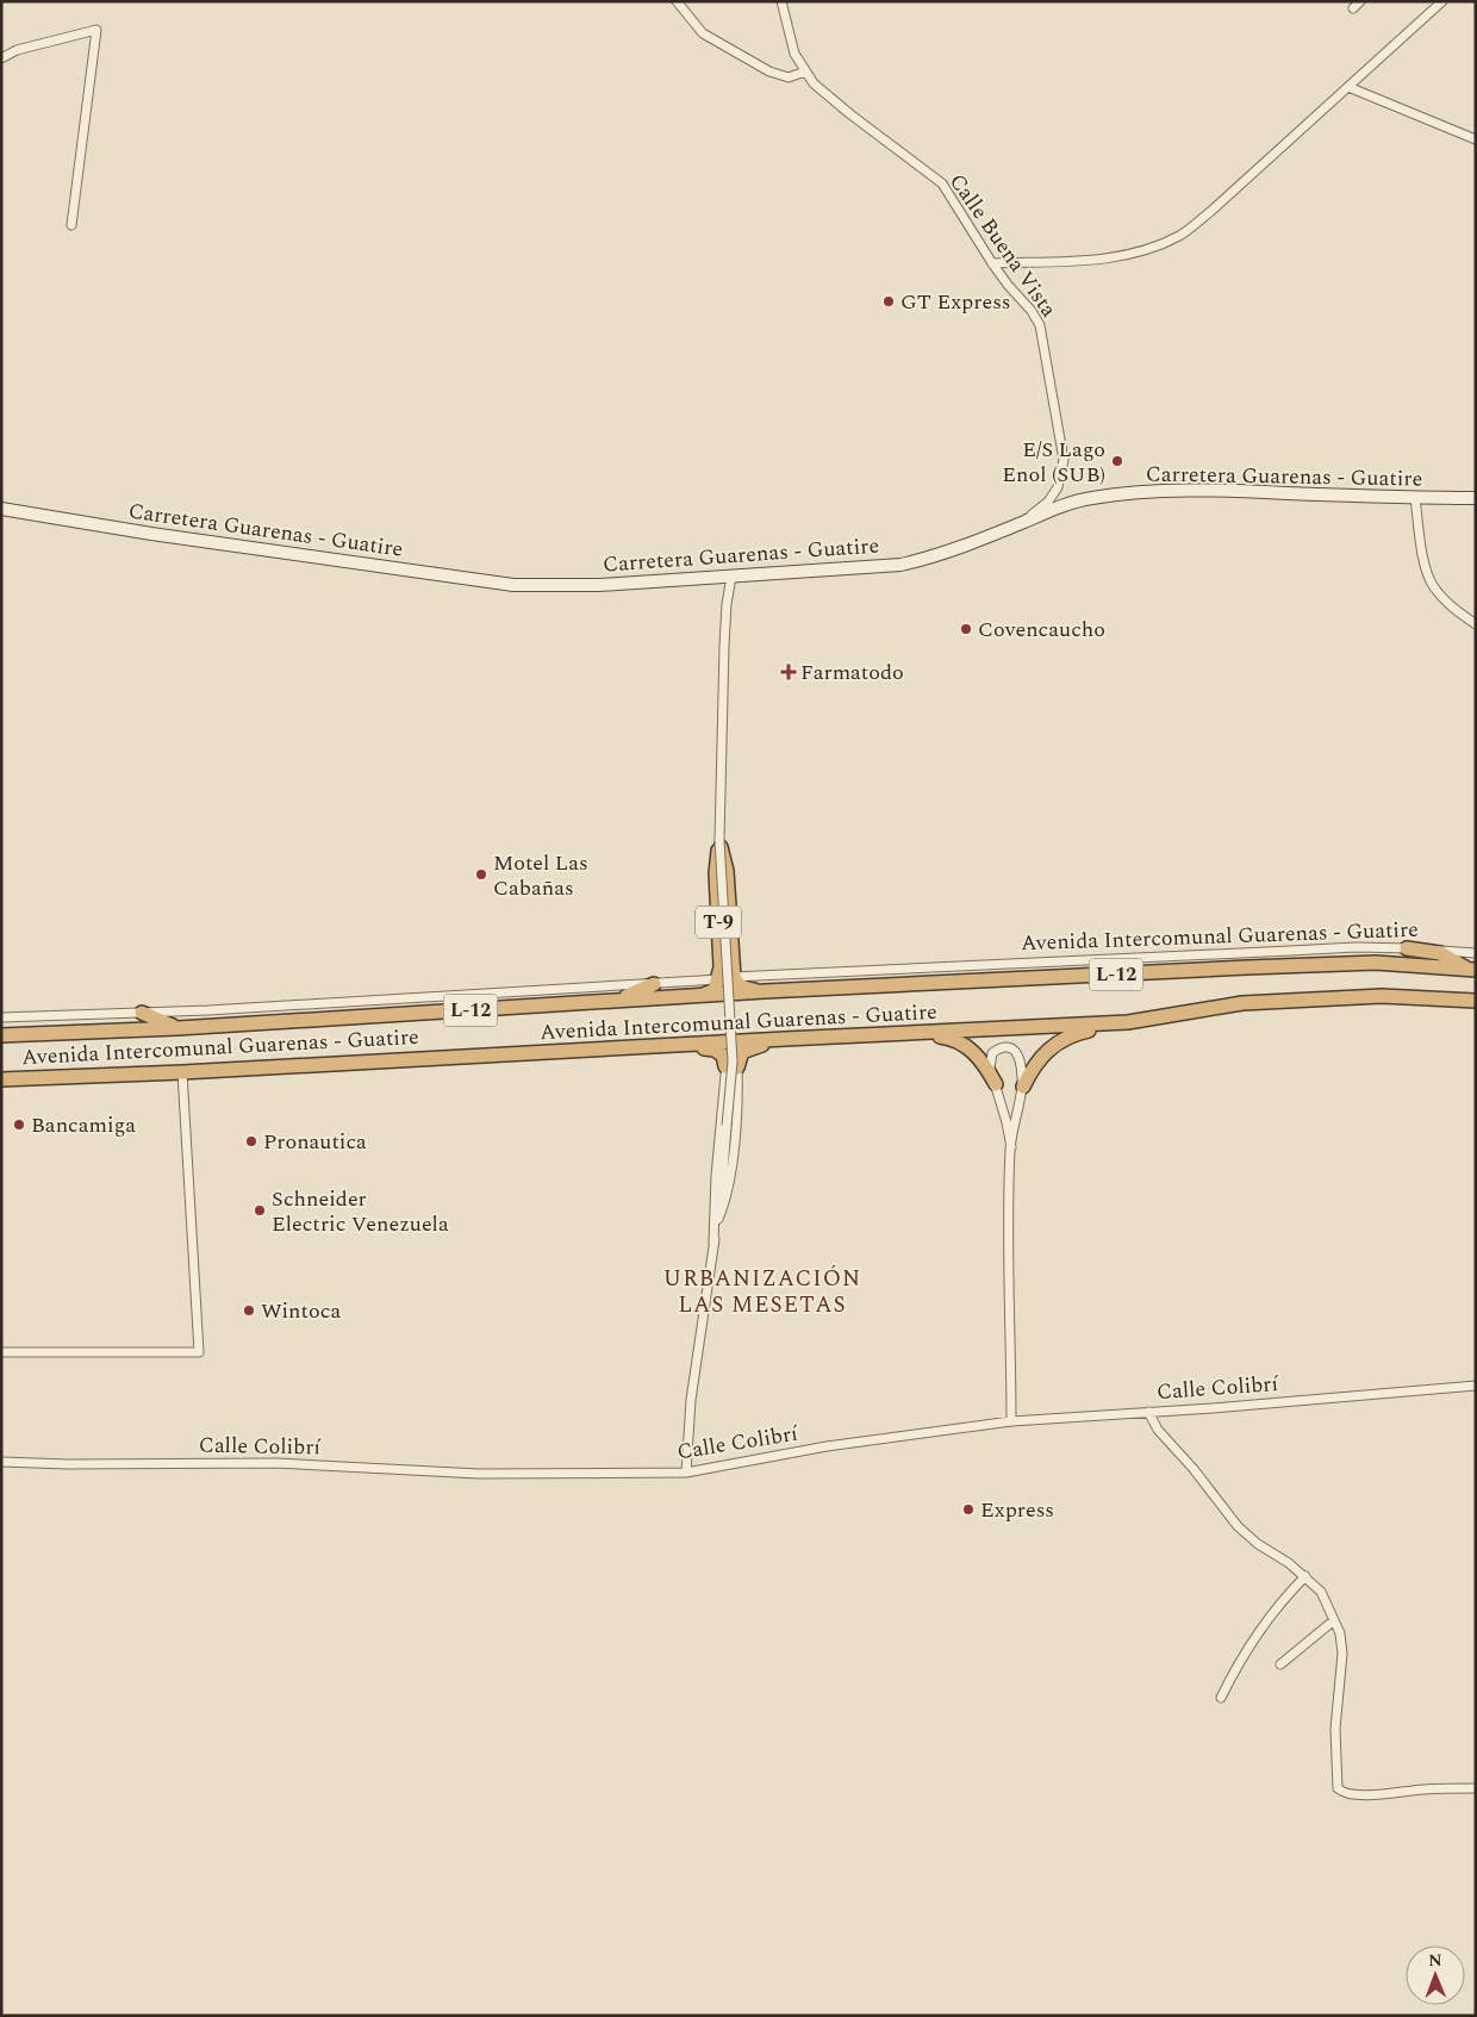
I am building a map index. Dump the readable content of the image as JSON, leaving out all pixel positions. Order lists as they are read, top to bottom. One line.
{"streets":{"highway":["T-9","Avenida Intercomunal Guarenas - Guatire","L-12"],"main road":["Carretera Guarenas - Guatire"],"street":["Calle Buena Vista","Calle Colibrí"]},"crossings":[["Calle Buena Vista","Carretera Guarenas - Guatire"],["T-9","Avenida Intercomunal Guarenas - Guatire"]],"districts":["URBANIZACIÓN LAS MESETAS"],"places":{"other":["GT Express","E/S Lago Enol (SUB)","Covencaucho","Motel Las Cabañas","Bancamiga","Pronautica","Schneider Electric Venezuela","Wintoca","Express"],"health":["Farmatodo"]},"north":"top"}
